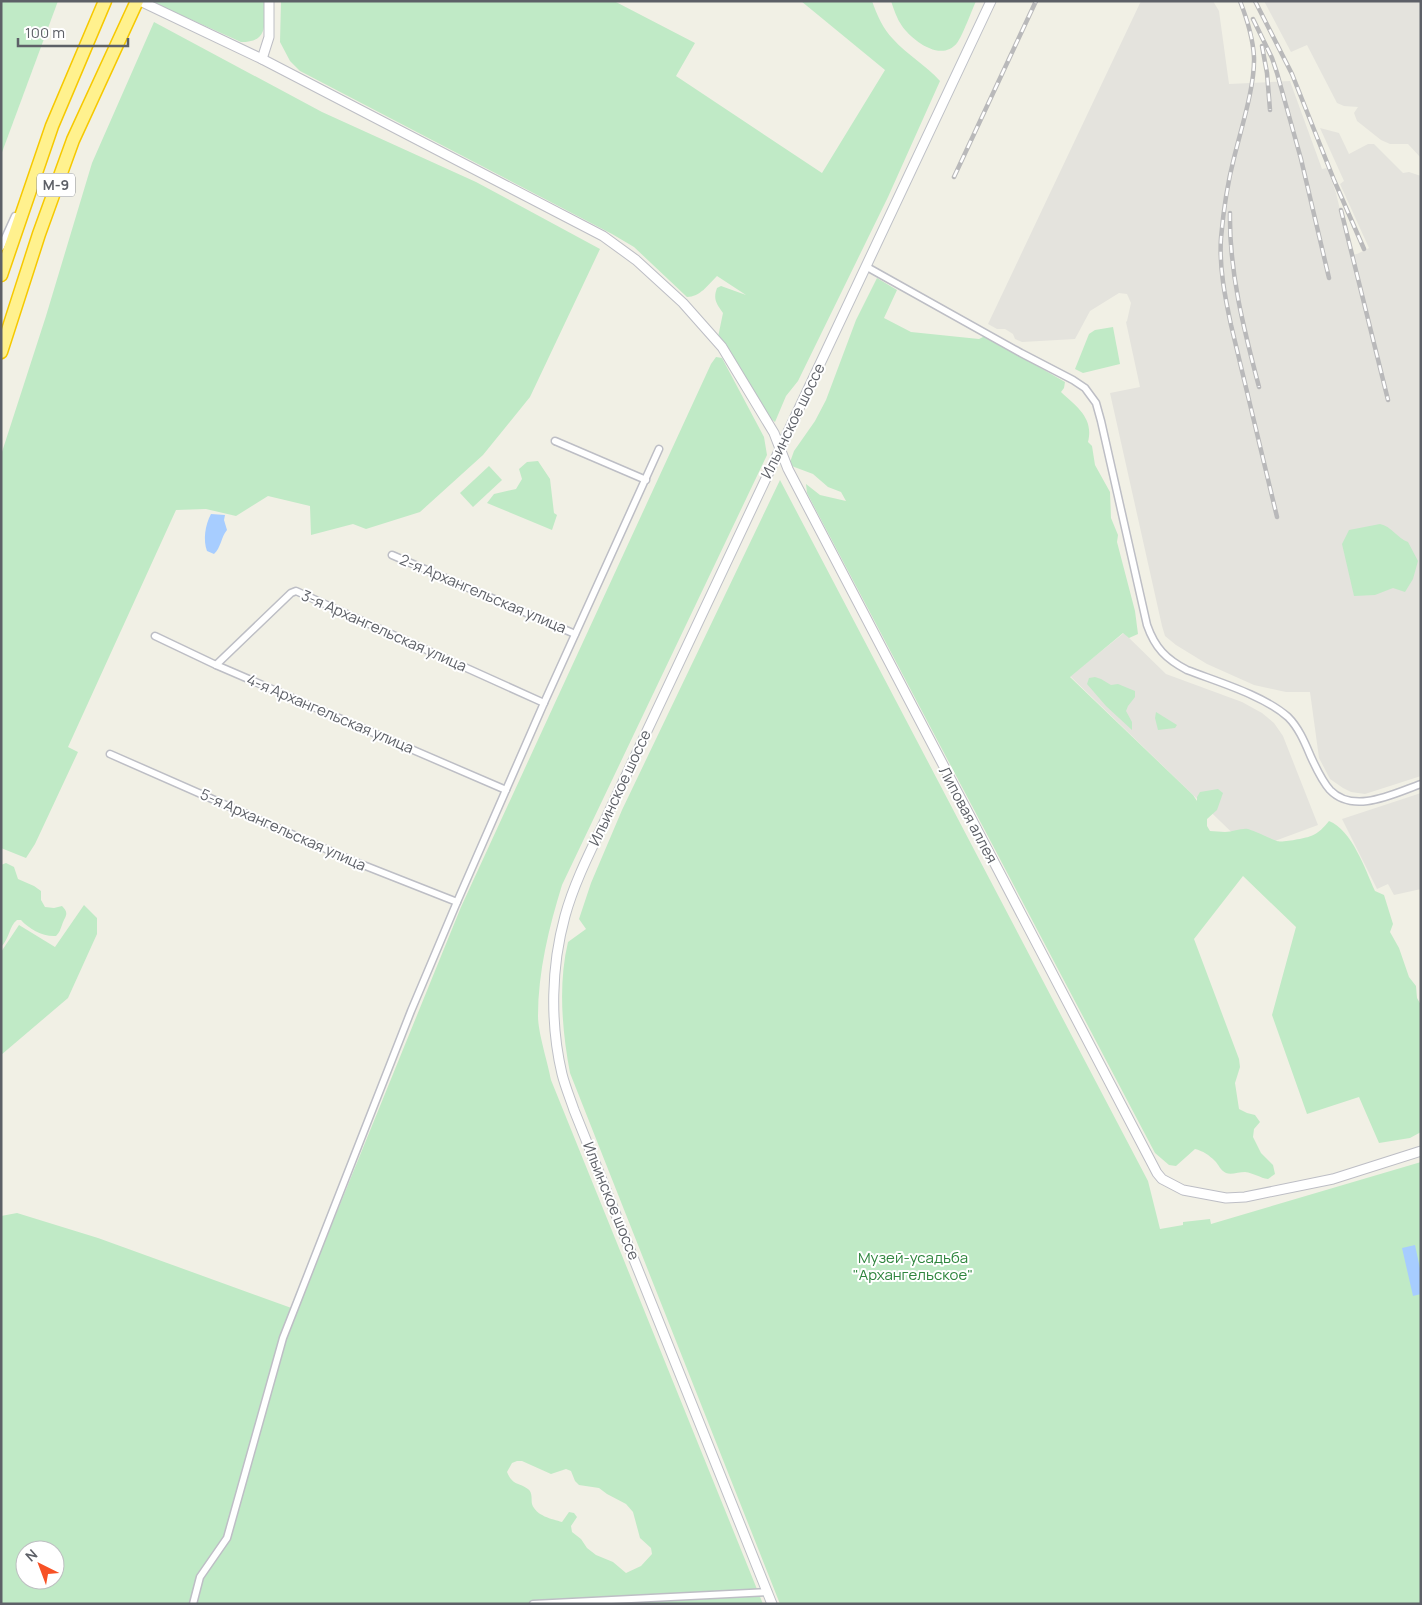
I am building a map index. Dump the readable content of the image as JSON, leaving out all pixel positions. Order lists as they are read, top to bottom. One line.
{"streets":{"highway":["М-9"],"street":["Ильинское шоссе","2-я Архангельская улица","3-я Архангельская улица","4-я Архангельская улица","Липовая аллея","5-я Архангельская улица"]},"crossings":[["М-9","Липовая аллея"],["Ильинское шоссе","Липовая аллея"],["3-я Архангельская улица","4-я Архангельская улица"]],"parks":["Музей-усадьба \"Архангельское\""],"scale_bar":"100 m","north":"top left"}
